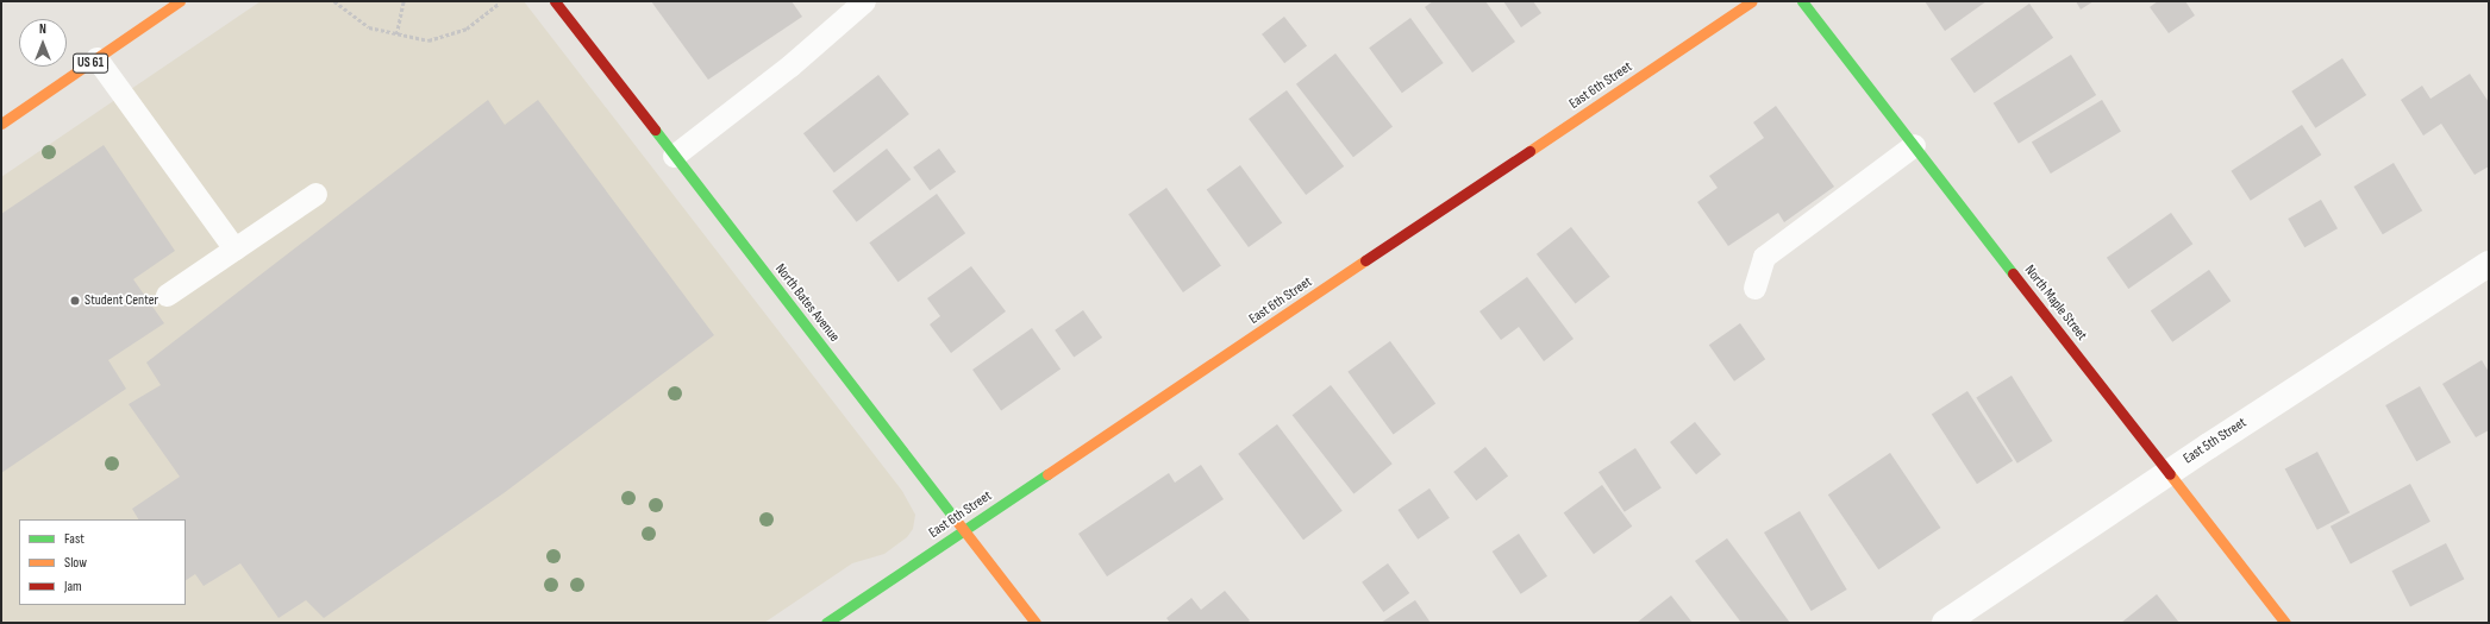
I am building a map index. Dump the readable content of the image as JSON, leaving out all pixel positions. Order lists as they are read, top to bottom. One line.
{"streets":{"street":["US 61","East 6th Street","North Bates Avenue","North Maple Street","East 5th Street"]},"crossings":[["East 6th Street","North Bates Avenue"],["North Maple Street","East 5th Street"]],"places":["Student Center"],"legend":["Fast","Slow","Jam"],"north":"top"}
